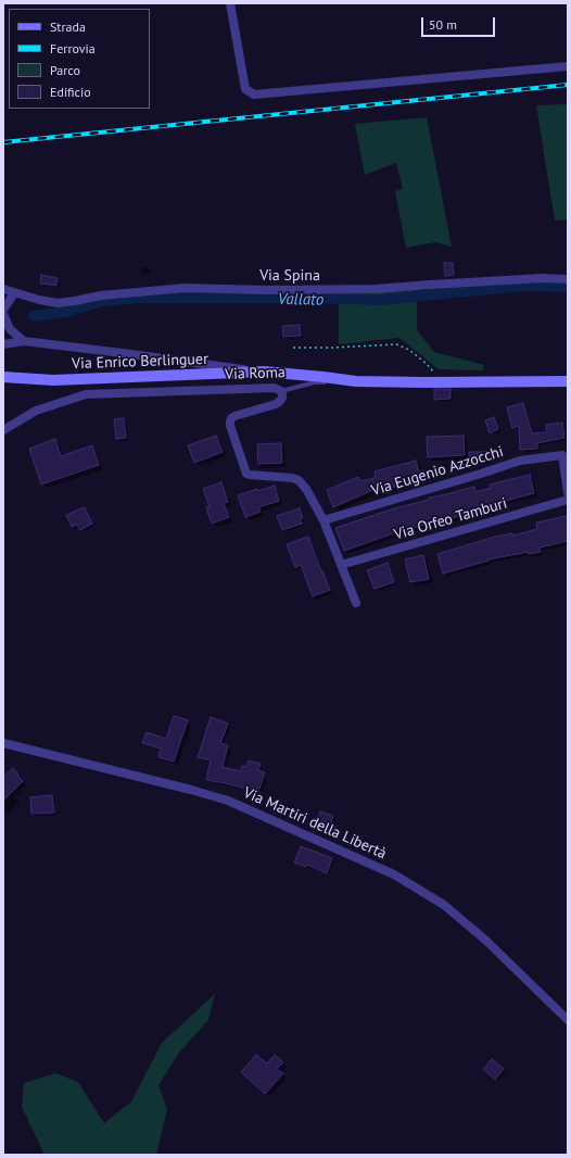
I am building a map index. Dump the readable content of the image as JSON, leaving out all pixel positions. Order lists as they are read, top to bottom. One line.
{"streets":{"main road":["Via Enrico Berlinguer","Via Roma"],"street":["Via Spina","Via Eugenio Azzocchi","Via Orfeo Tamburi","Via Martiri della Libertà"]},"crossings":[["Via Enrico Berlinguer","Via Roma"]],"water":["Vallato"],"legend":["Strada","Ferrovia","Parco","Edificio"],"scale_bar":"50 m"}
